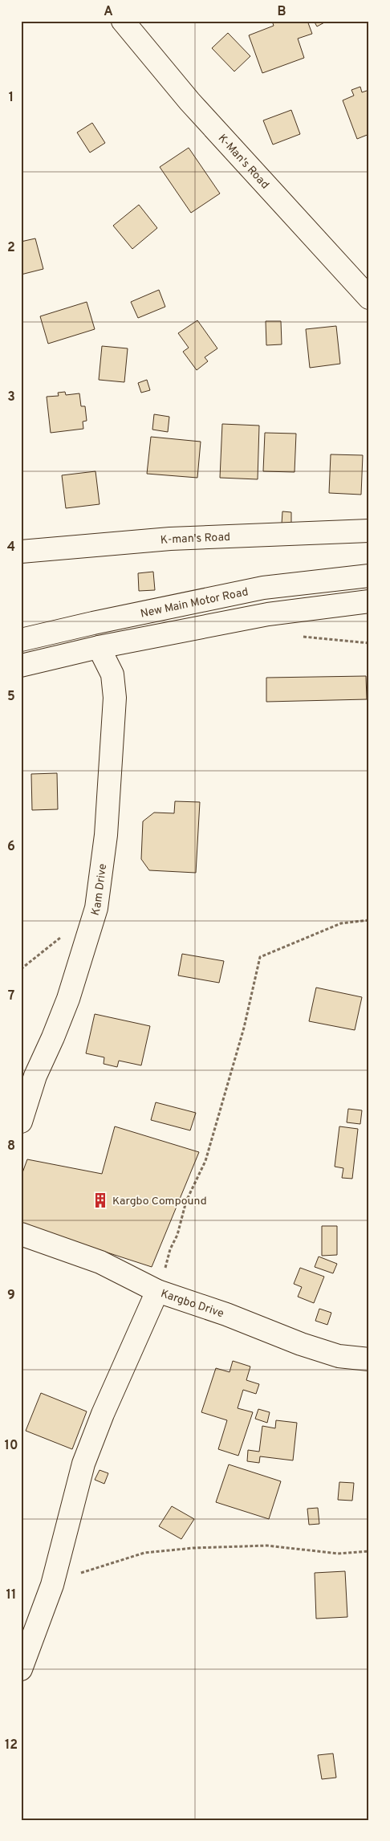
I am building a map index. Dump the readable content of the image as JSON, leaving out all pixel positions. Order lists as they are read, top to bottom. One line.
{"streets":{"main road":["K-Man's Road","K-man's Road","New Main Motor Road","Kam Drive","Kargbo Drive"]},"places":{"building":["Kargbo Compound"]},"grid":{"columns":["A","B"],"rows":["1","2","3","4","5","6","7","8","9","10","11","12"]}}
